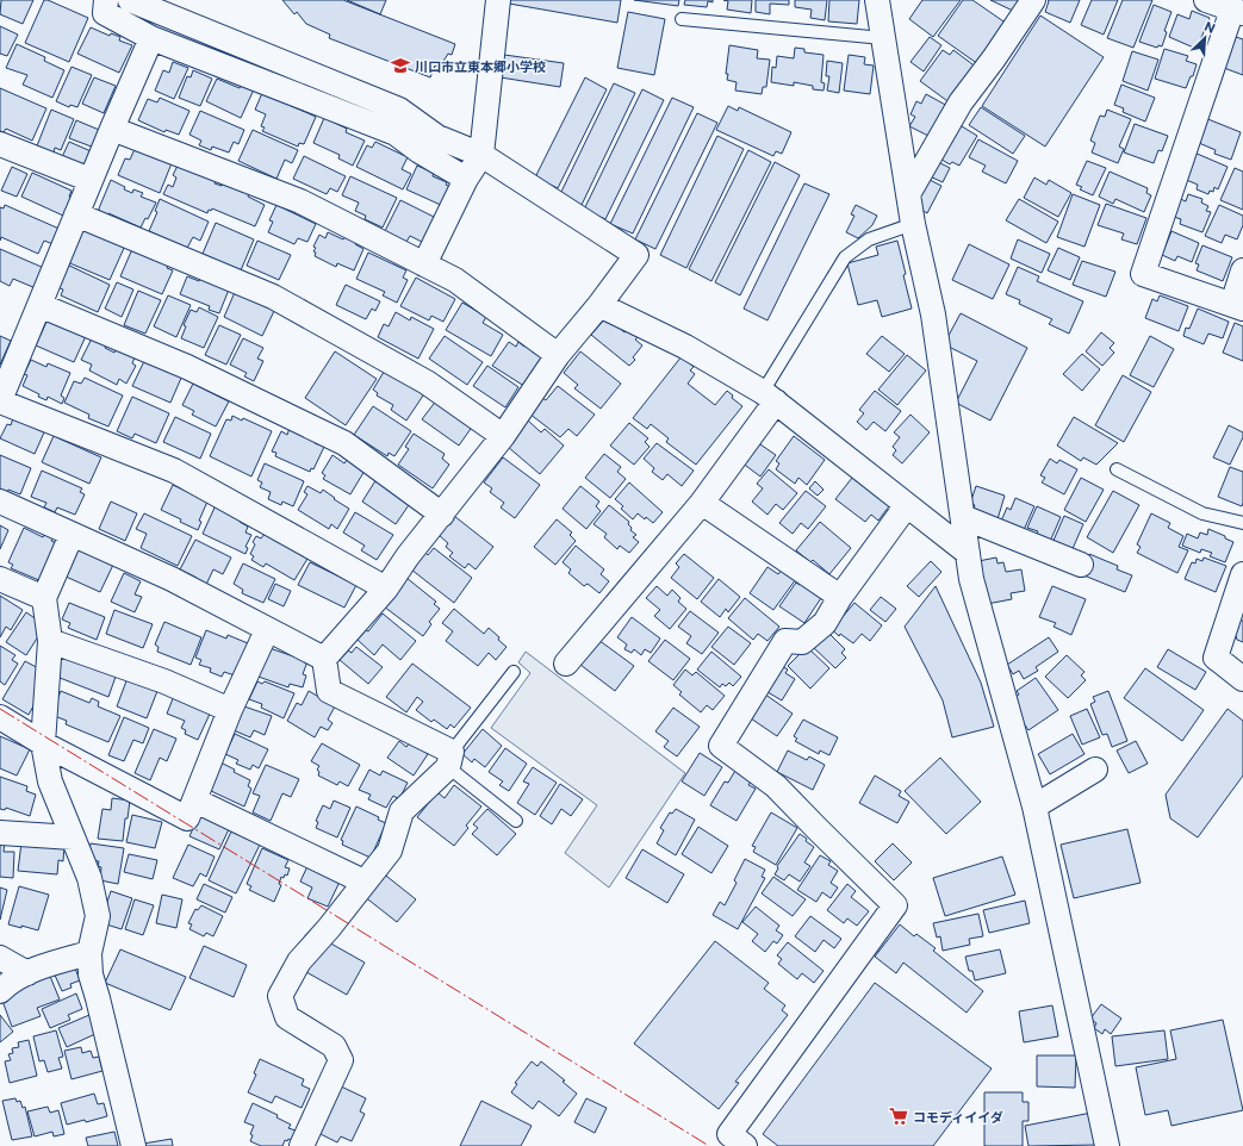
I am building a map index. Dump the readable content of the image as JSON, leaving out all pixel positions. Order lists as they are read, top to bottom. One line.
{"places":{"school or university":["川口市立東本郷小学校"],"supermarket":["コモディイイダ"]},"north":"top right"}
